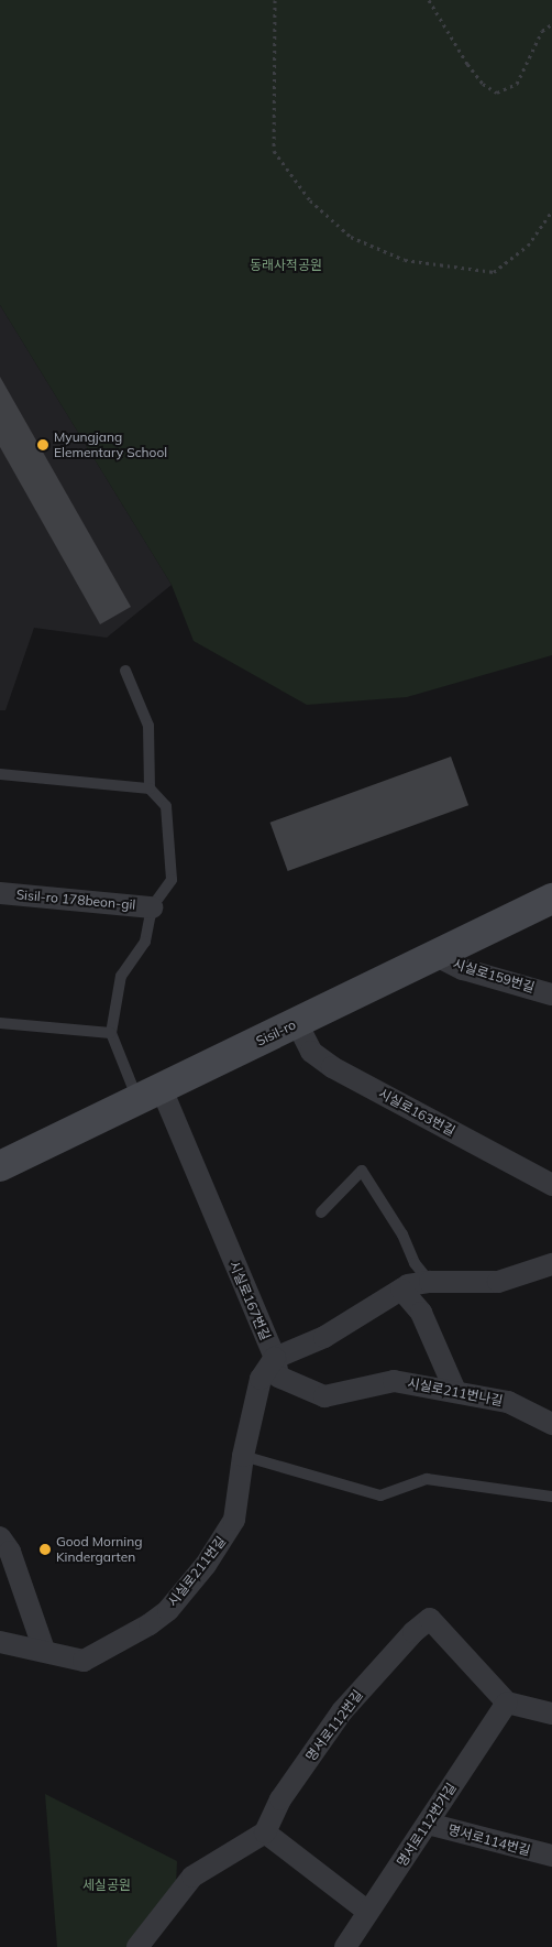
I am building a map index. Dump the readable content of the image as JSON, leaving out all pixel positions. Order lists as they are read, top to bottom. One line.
{"streets":{"main road":["Sisil-ro"],"street":["Sisil-ro 178beon-gil","시실로159번길","시실로163번길","시실로167번길","시실로211번나길","시실로211번길","명서로112번길","명서로112번가길","명서로114번길"]},"crossings":[["시실로159번길","Sisil-ro"],["Sisil-ro","시실로163번길"],["Sisil-ro","시실로167번길"],["시실로167번길","시실로211번나길"],["시실로167번길","시실로211번길"],["시실로211번나길","시실로211번길"],["명서로112번길","명서로112번가길"],["명서로112번가길","명서로114번길"]],"parks":["동래사적공원","세실공원"],"places":["Myungjang Elementary School","Good Morning Kindergarten"]}
